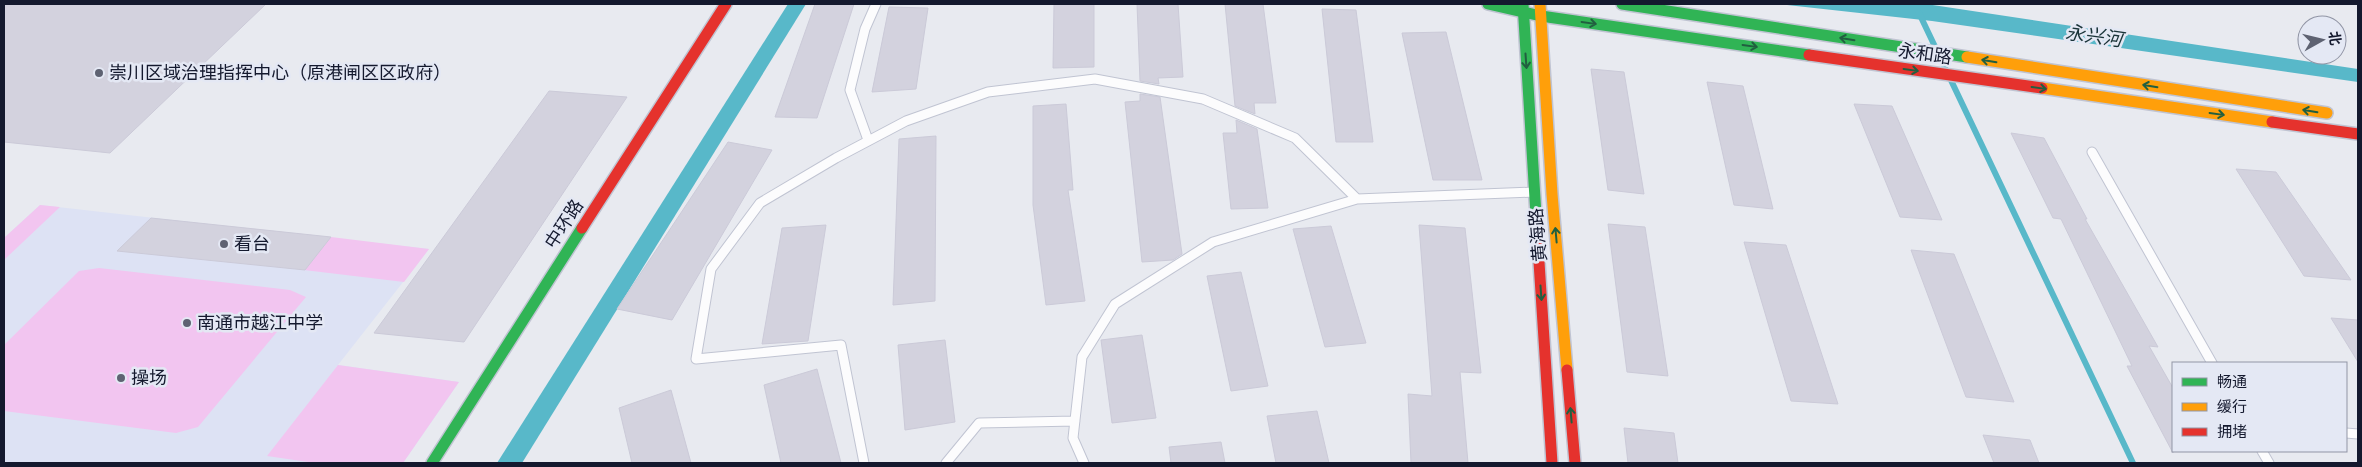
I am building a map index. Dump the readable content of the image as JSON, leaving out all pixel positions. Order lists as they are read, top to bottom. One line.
{"streets":{"main road":["永和路","中环路","黄海路"]},"crossings":[["永和路","黄海路"]],"water":["永兴河"],"places":["崇川区域治理指挥中心（原港闸区区政府）","看台","南通市越江中学","操场"],"legend":["畅通","缓行","拥堵"],"north":"right"}
